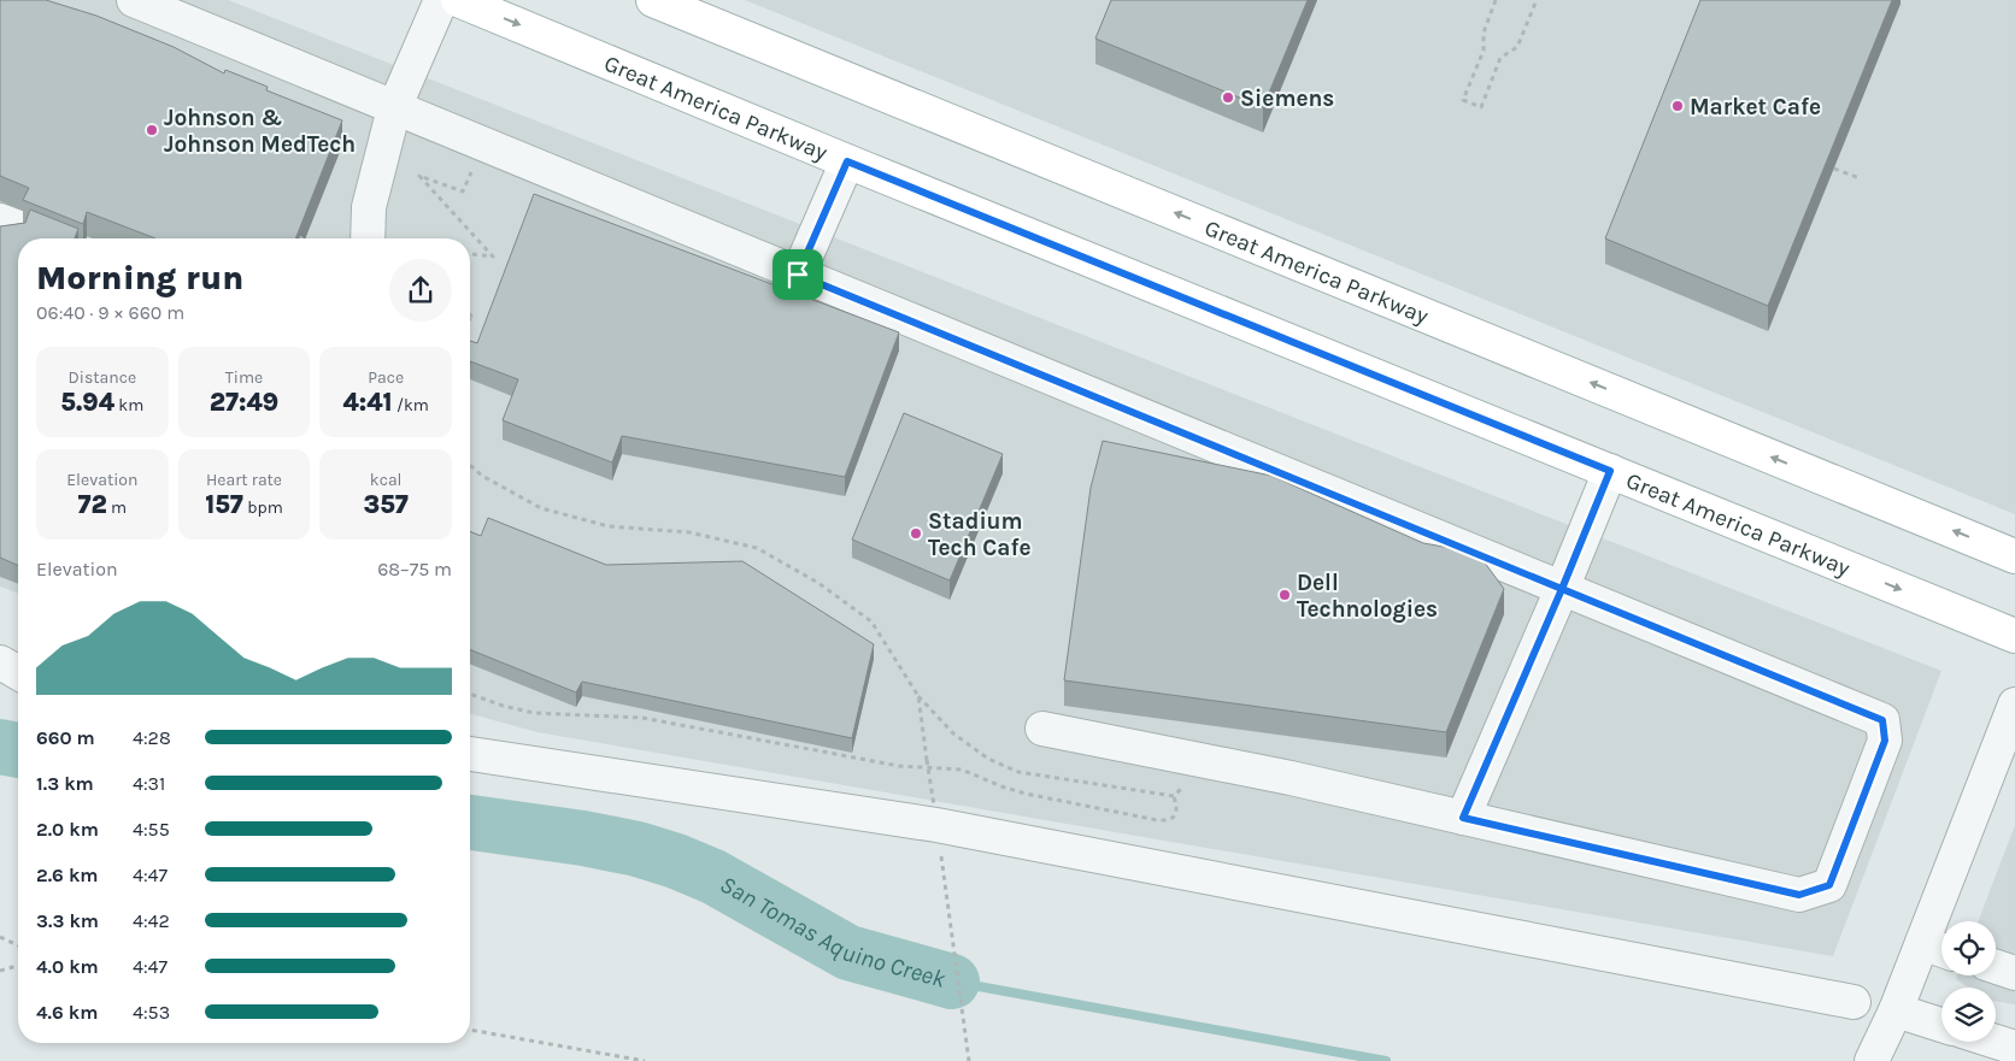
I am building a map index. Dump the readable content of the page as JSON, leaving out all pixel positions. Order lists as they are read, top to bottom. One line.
{"streets":{"main road":["Great America Parkway"]},"water":["San Tomas Aquino Creek"],"places":["Siemens","Market Cafe","Johnson & Johnson MedTech","Stadium Tech Cafe","Dell Technologies"],"page":{"heading":["Morning run","06:40 · 9 × 660 m"],"stats":[["Distance","5.94 km"],["Time","27:49"],["Pace","4:41 /km"],["Elevation","72 m"],["Heart rate","157 bpm"],["kcal","357"]],"chart":["Elevation","68–75 m"],"list":[{"name":"660 m","note":"4:28"},{"name":"1.3 km","note":"4:31"},{"name":"2.0 km","note":"4:55"},{"name":"2.6 km","note":"4:47"},{"name":"3.3 km","note":"4:42"},{"name":"4.0 km","note":"4:47"},{"name":"4.6 km","note":"4:53"}]}}
